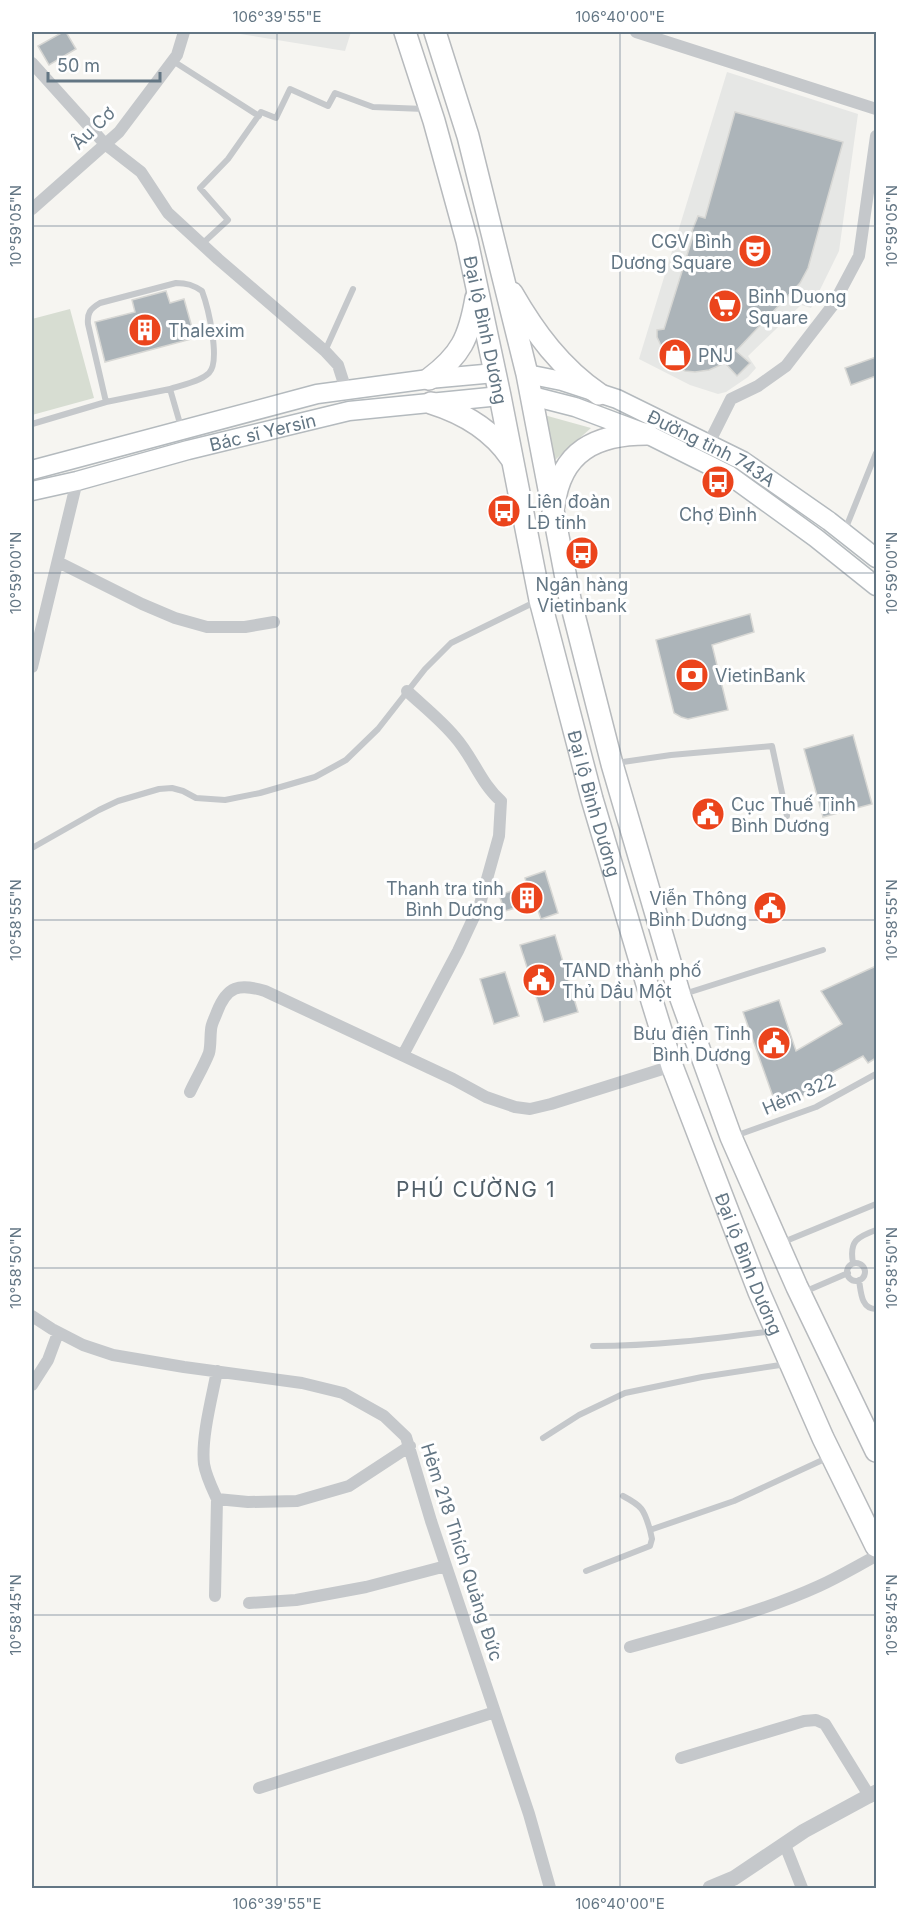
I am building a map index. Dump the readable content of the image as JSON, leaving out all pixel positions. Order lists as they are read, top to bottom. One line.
{"streets":{"highway":["Đại lộ Bình Dương"],"main road":["Bác sĩ Yersin","Đường tỉnh 743A"],"street":["Âu Cơ","Hẻm 218 Thích Quảng Đức"],"lane":["Hẻm 322"]},"crossings":[["Đại lộ Bình Dương","Bác sĩ Yersin"],["Đại lộ Bình Dương","Đường tỉnh 743A"],["Đại lộ Bình Dương","Hẻm 322"]],"districts":["PHÚ CƯỜNG 1"],"places":{"theatre":["CGV Bình Dương Square"],"supermarket":["Binh Duong Square"],"building":["Thalexim","Thanh tra tỉnh Bình Dương"],"shop":["PNJ"],"bus stop":["Chợ Đình","Liên đoàn LĐ tỉnh","Ngân hàng Vietinbank"],"bank":["VietinBank"],"public building":["Cục Thuế Tỉnh Bình Dương","Viễn Thông Bình Dương","TAND thành phố Thủ Dầu Một","Bưu điện Tỉnh Bình Dương"]},"scale_bar":"50 m","coordinates":["106°39'55\"E","106°40'00\"E","10°59'05\"N","10°59'00\"N","10°58'55\"N","10°58'50\"N","10°58'45\"N"]}
